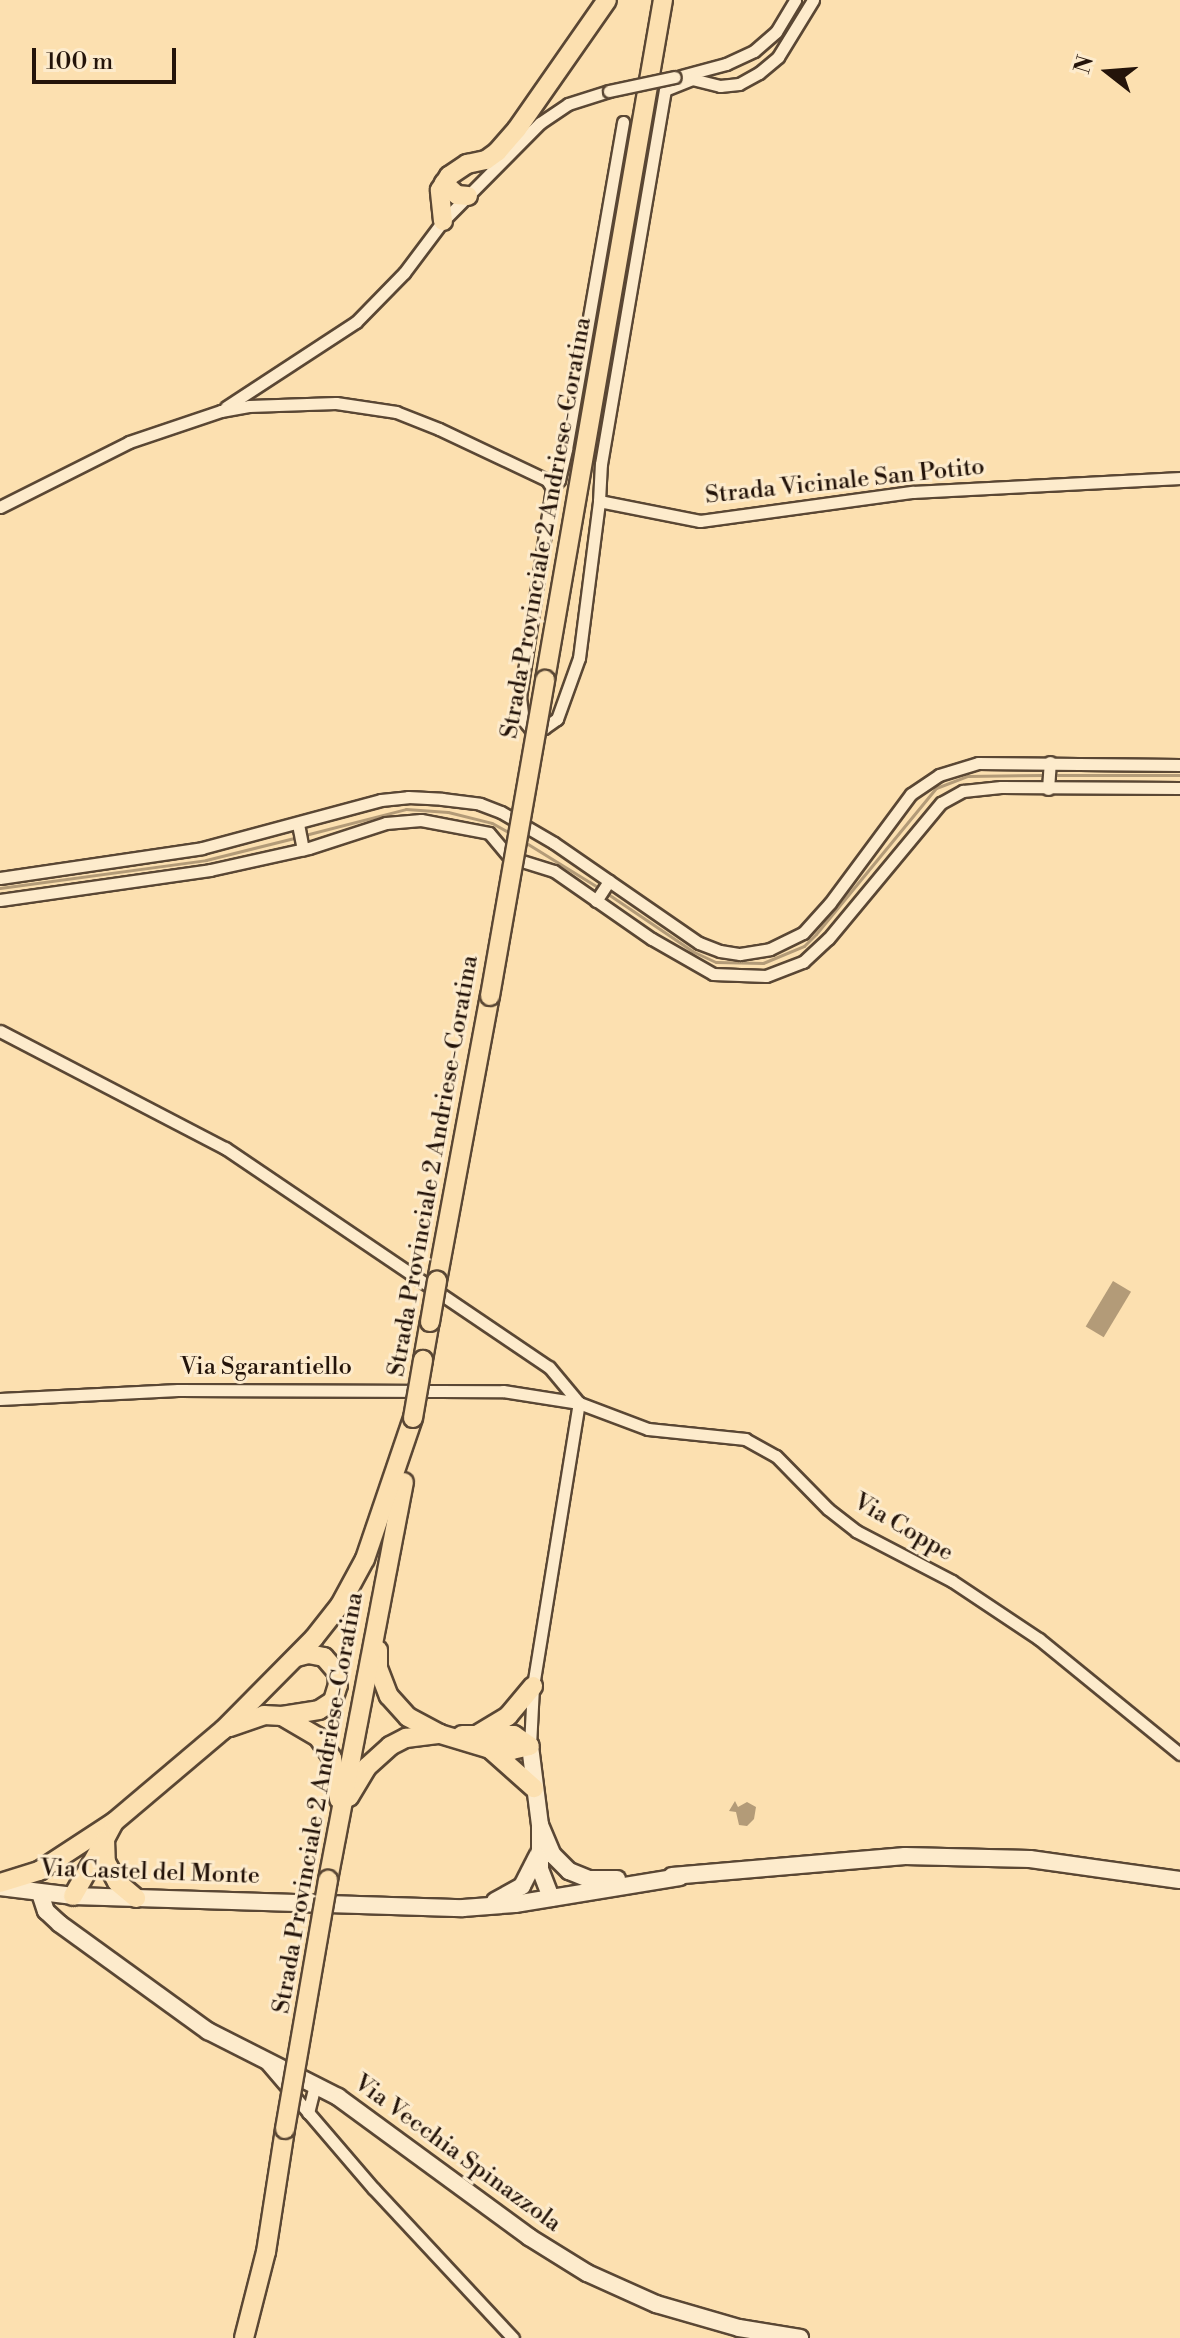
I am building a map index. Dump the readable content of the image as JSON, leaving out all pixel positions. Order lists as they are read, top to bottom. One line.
{"streets":{"main road":["Strada Provinciale 2 Andriese-Coratina","Via Castel del Monte","Via Vecchia Spinazzola"],"street":["Strada Vicinale San Potito","Via Sgarantiello","Via Coppe"]},"crossings":[["Via Sgarantiello","Via Coppe"],["Via Castel del Monte","Via Vecchia Spinazzola"]],"scale_bar":"100 m","north":"left"}
